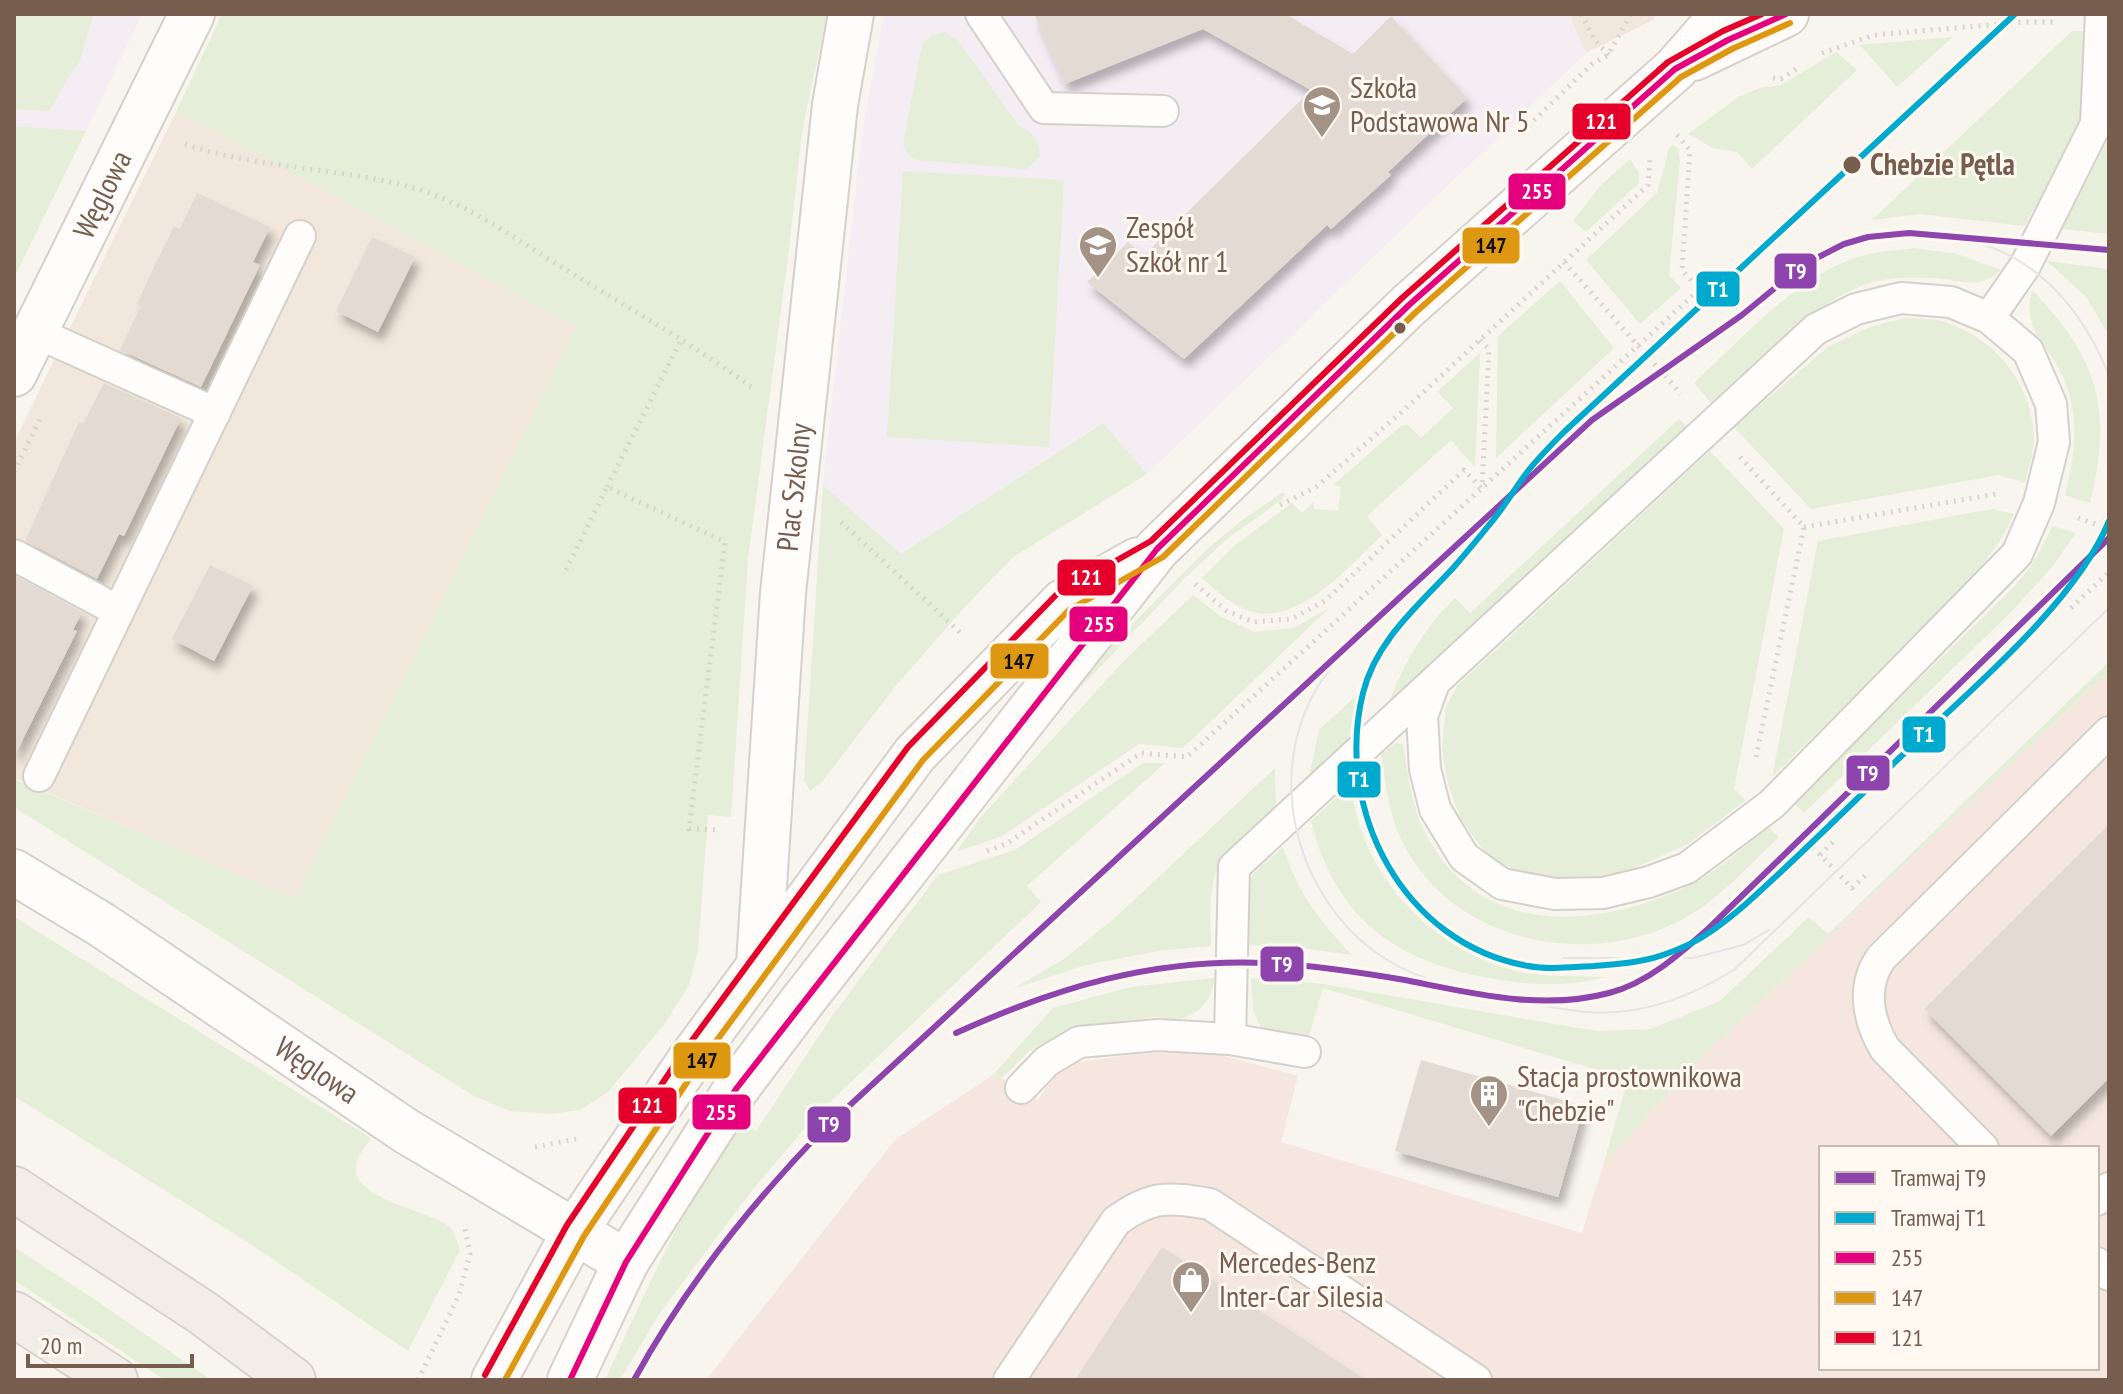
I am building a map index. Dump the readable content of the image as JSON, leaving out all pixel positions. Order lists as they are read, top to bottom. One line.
{"streets":{"main road":["Węglowa","Plac Szkolny"]},"places":{"school or university":["Szkoła Podstawowa Nr 5","Zespół Szkół nr 1"],"other":["Chebzie Pętla"],"building":["Stacja prostownikowa \"Chebzie\""],"shop":["Mercedes-Benz Inter-Car Silesia"]},"lines":["tram line T1","transit line 255","transit line 121","transit line 147","tram line T9"],"legend":["Tramwaj T9","Tramwaj T1","255","147","121"],"scale_bar":"20 m"}
